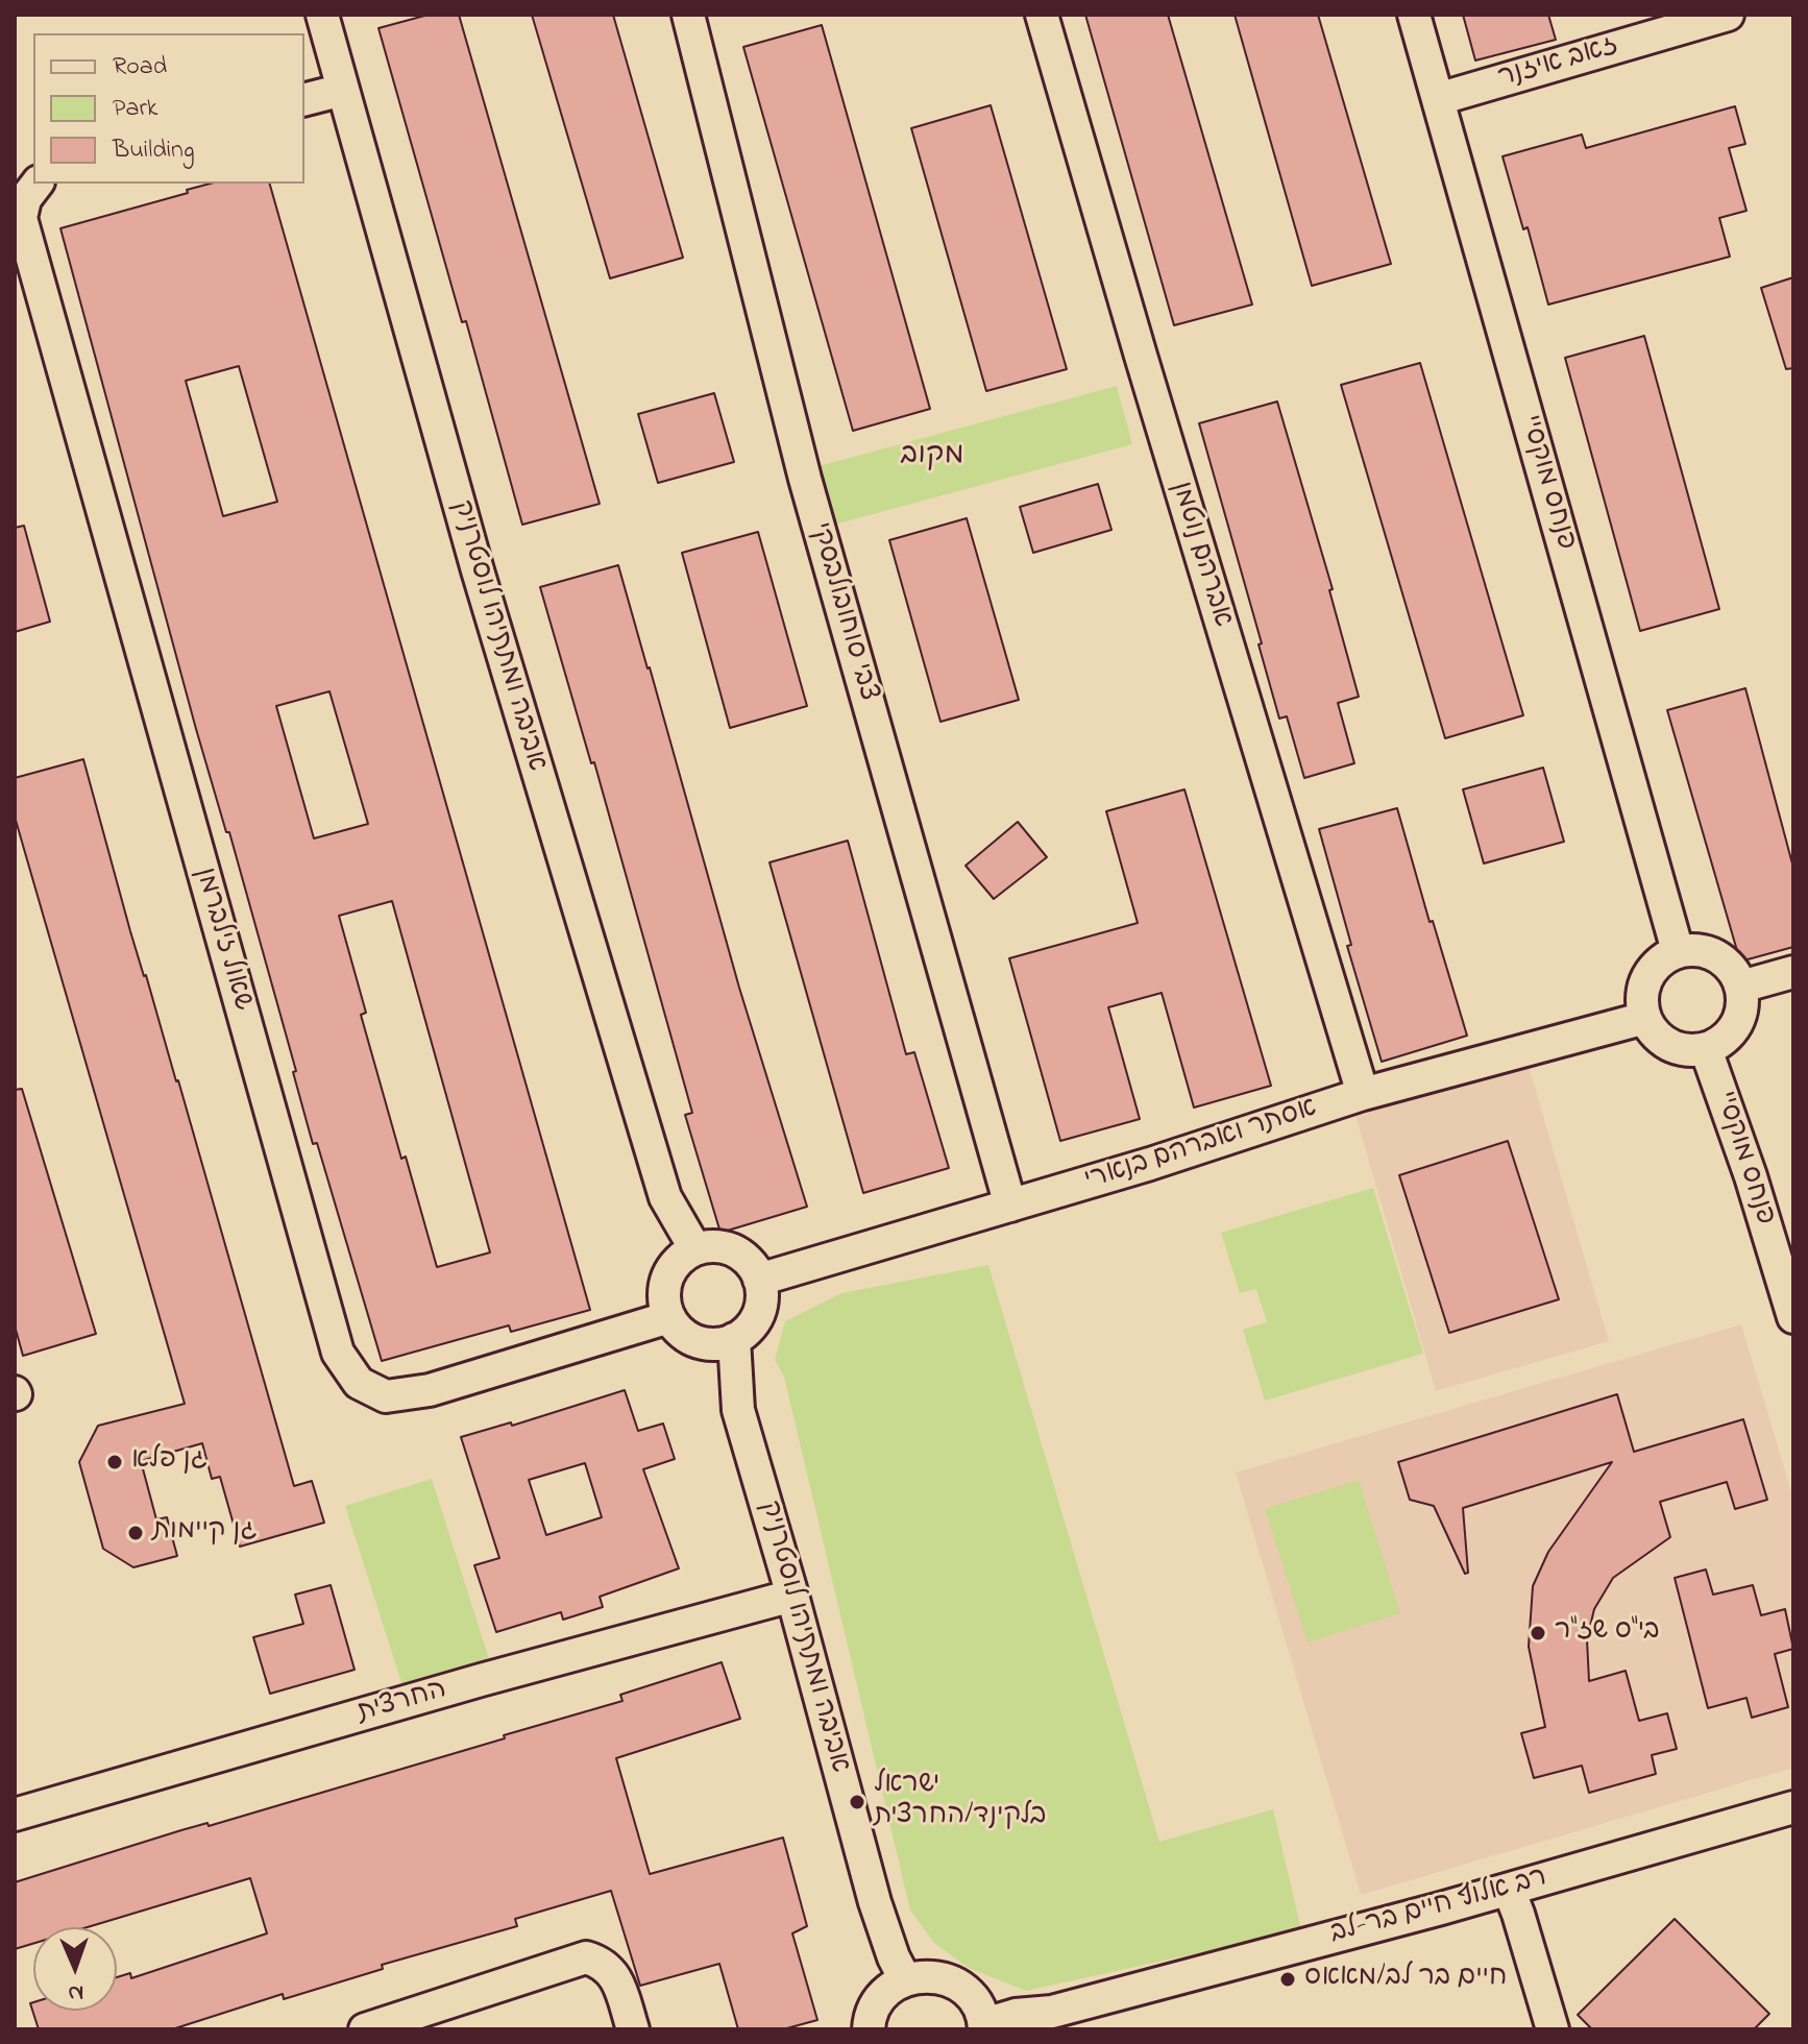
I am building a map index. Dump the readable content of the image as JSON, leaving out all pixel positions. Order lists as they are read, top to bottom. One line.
{"streets":{"street":["זאב איזנר","פנחס מוקסיי","אברהם נוטמן","צבי סוחובולבסקי","אביבה ומתתיהו לוסטרניק","שאול זילברמן","אסתר ואברהם בנארי","החרצית","רב אלוף חיים בר-לב"]},"crossings":[["זאב איזנר","פנחס מוקסיי"],["פנחס מוקסיי","אסתר ואברהם בנארי"],["אברהם נוטמן","אסתר ואברהם בנארי"],["צבי סוחובולבסקי","אסתר ואברהם בנארי"],["אביבה ומתתיהו לוסטרניק","שאול זילברמן"],["אביבה ומתתיהו לוסטרניק","אסתר ואברהם בנארי"],["אביבה ומתתיהו לוסטרניק","החרצית"],["שאול זילברמן","אסתר ואברהם בנארי"]],"districts":["מקוב"],"places":["גן פלא","גן קיימות","בי\"ס שז\"ר","ישראל בלקינד/החרצית","חיים בר לב/מאאס"],"legend":["Road","Park","Building"],"north":"bottom"}
